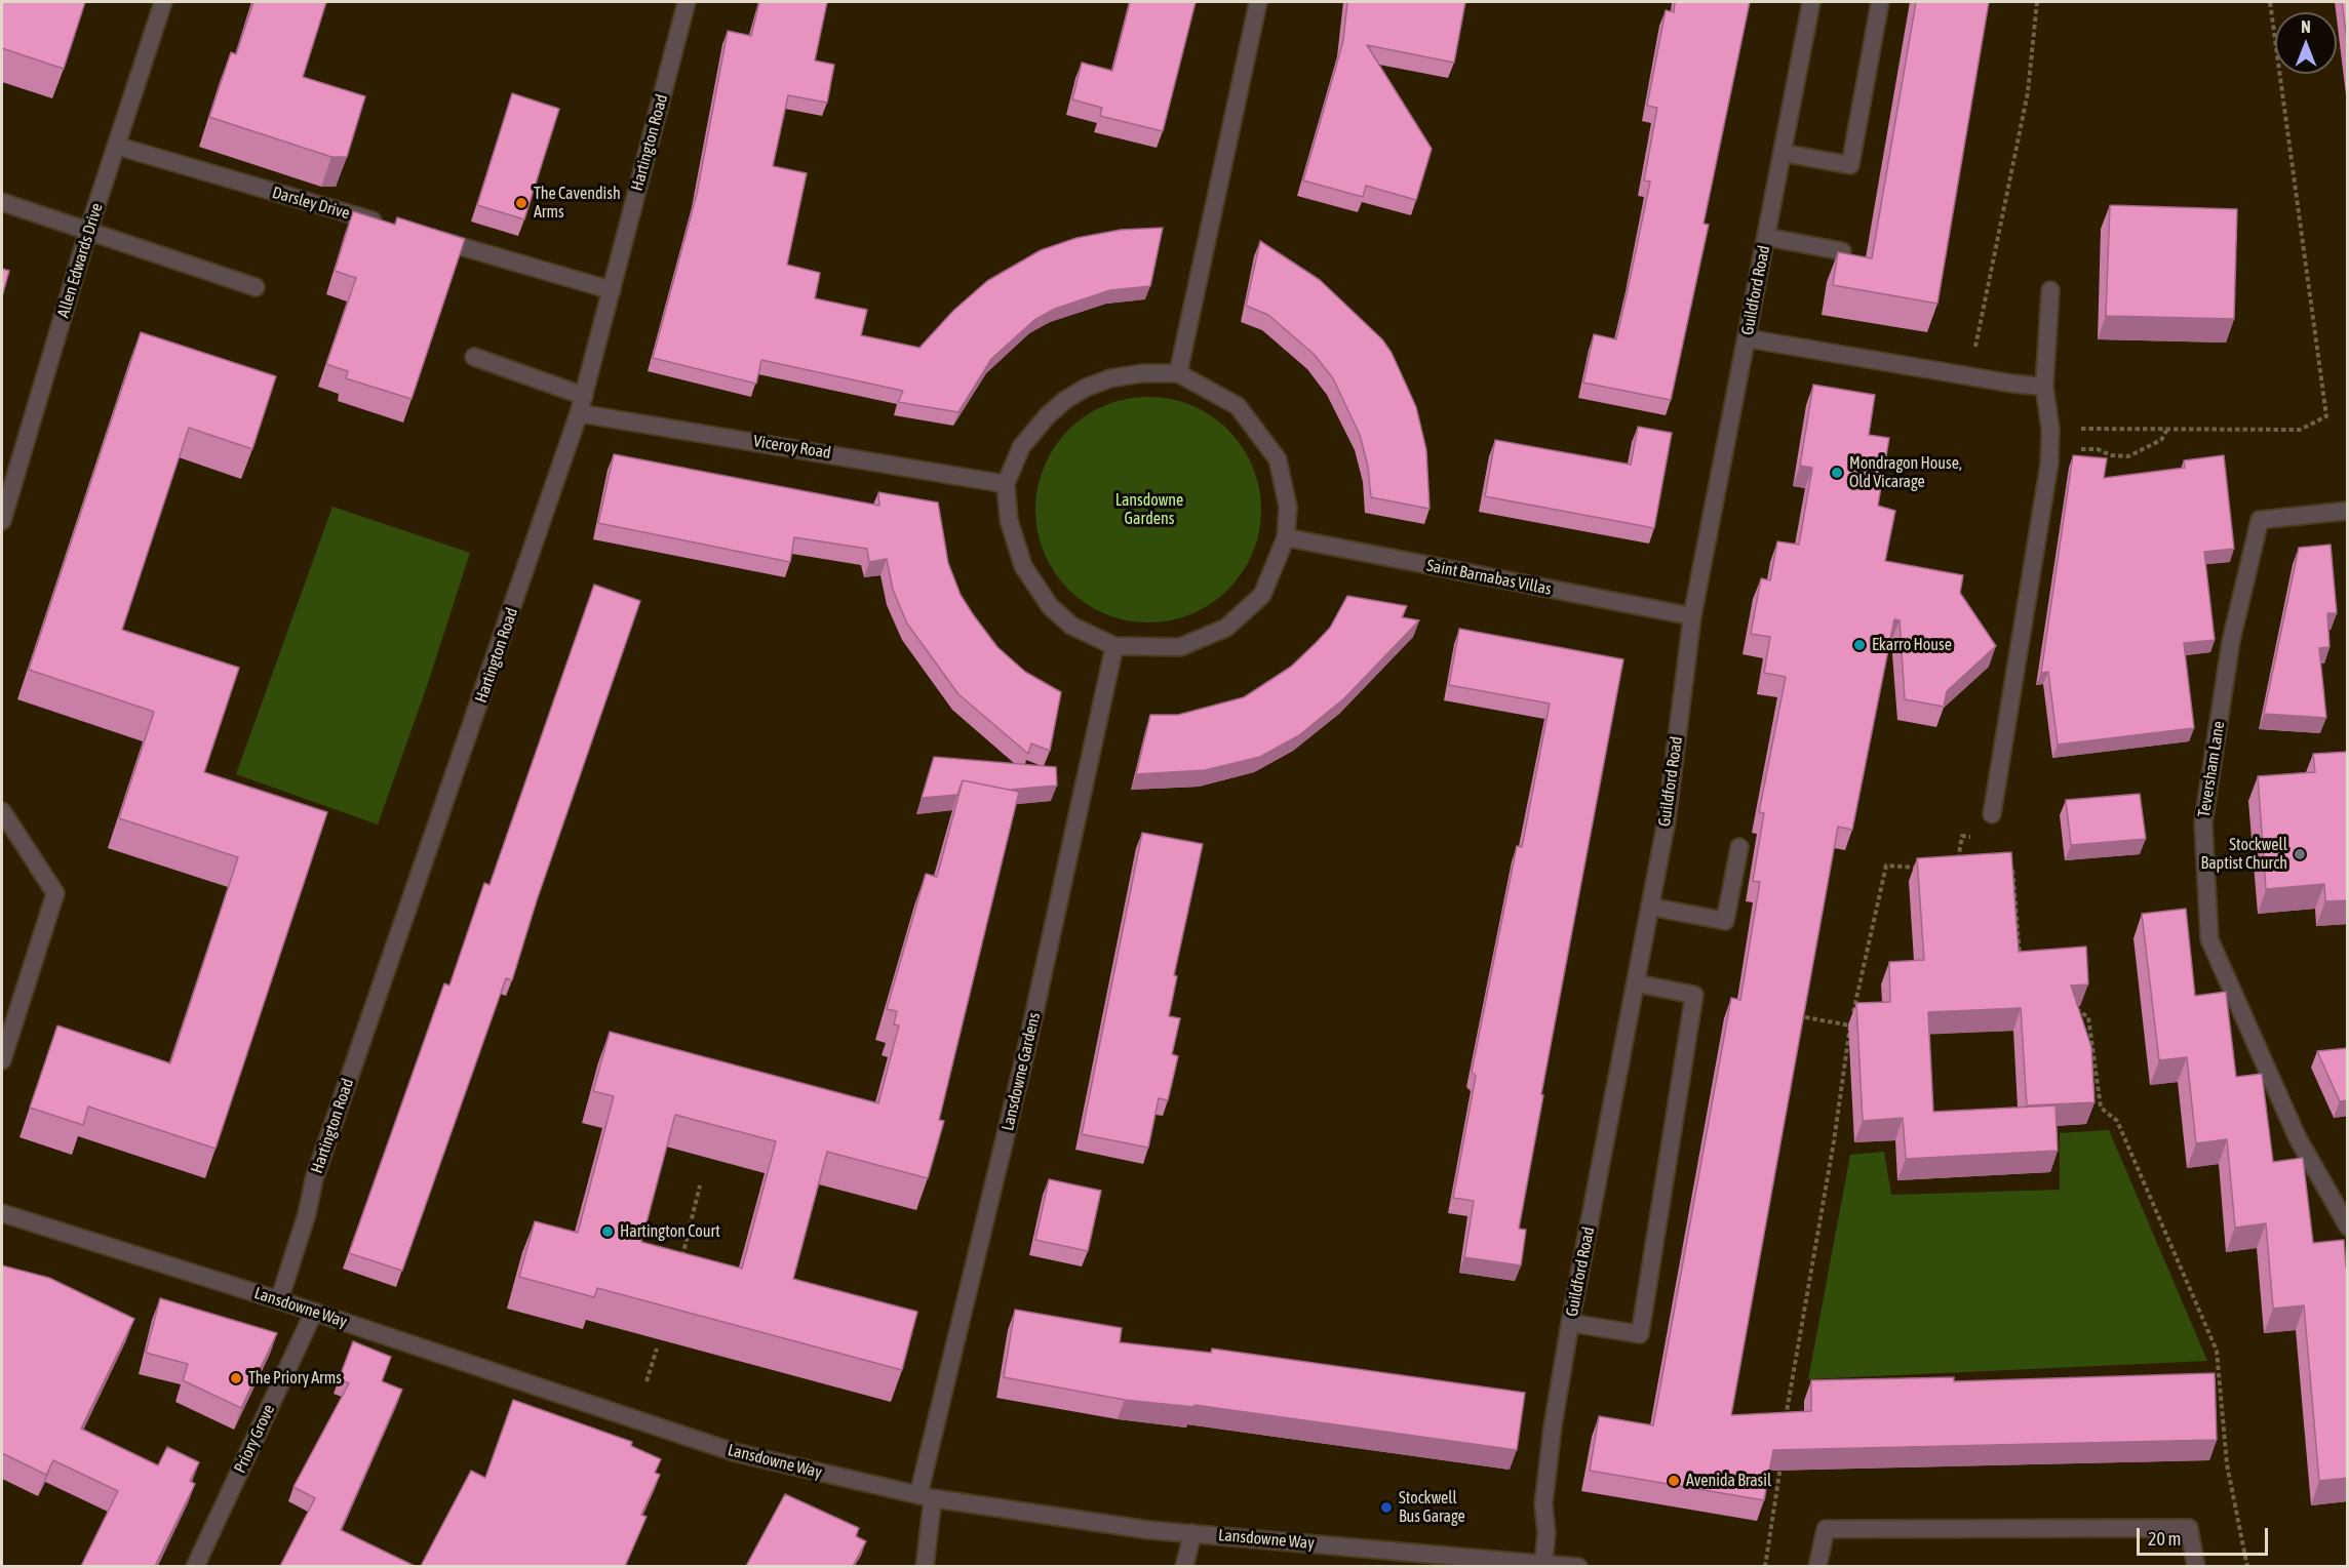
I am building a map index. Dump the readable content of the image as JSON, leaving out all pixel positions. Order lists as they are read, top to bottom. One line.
{"streets":{"street":["Hartington Road","Darsley Drive","Allen Edwards Drive","Guildford Road","Viceroy Road","Saint Barnabas Villas","Teversham Lane","Lansdowne Gardens","Lansdowne Way","Priory Grove"]},"crossings":[["Hartington Road","Viceroy Road"],["Hartington Road","Lansdowne Way"],["Darsley Drive","Allen Edwards Drive"],["Guildford Road","Saint Barnabas Villas"],["Guildford Road","Lansdowne Way"],["Lansdowne Gardens","Lansdowne Way"],["Lansdowne Way","Priory Grove"]],"parks":["Lansdowne Gardens"],"places":["The Cavendish Arms","Mondragon House, Old Vicarage","Ekarro House","Stockwell Baptist Church","Hartington Court","The Priory Arms","Avenida Brasil","Stockwell Bus Garage"],"scale_bar":"20 m","north":"top"}
